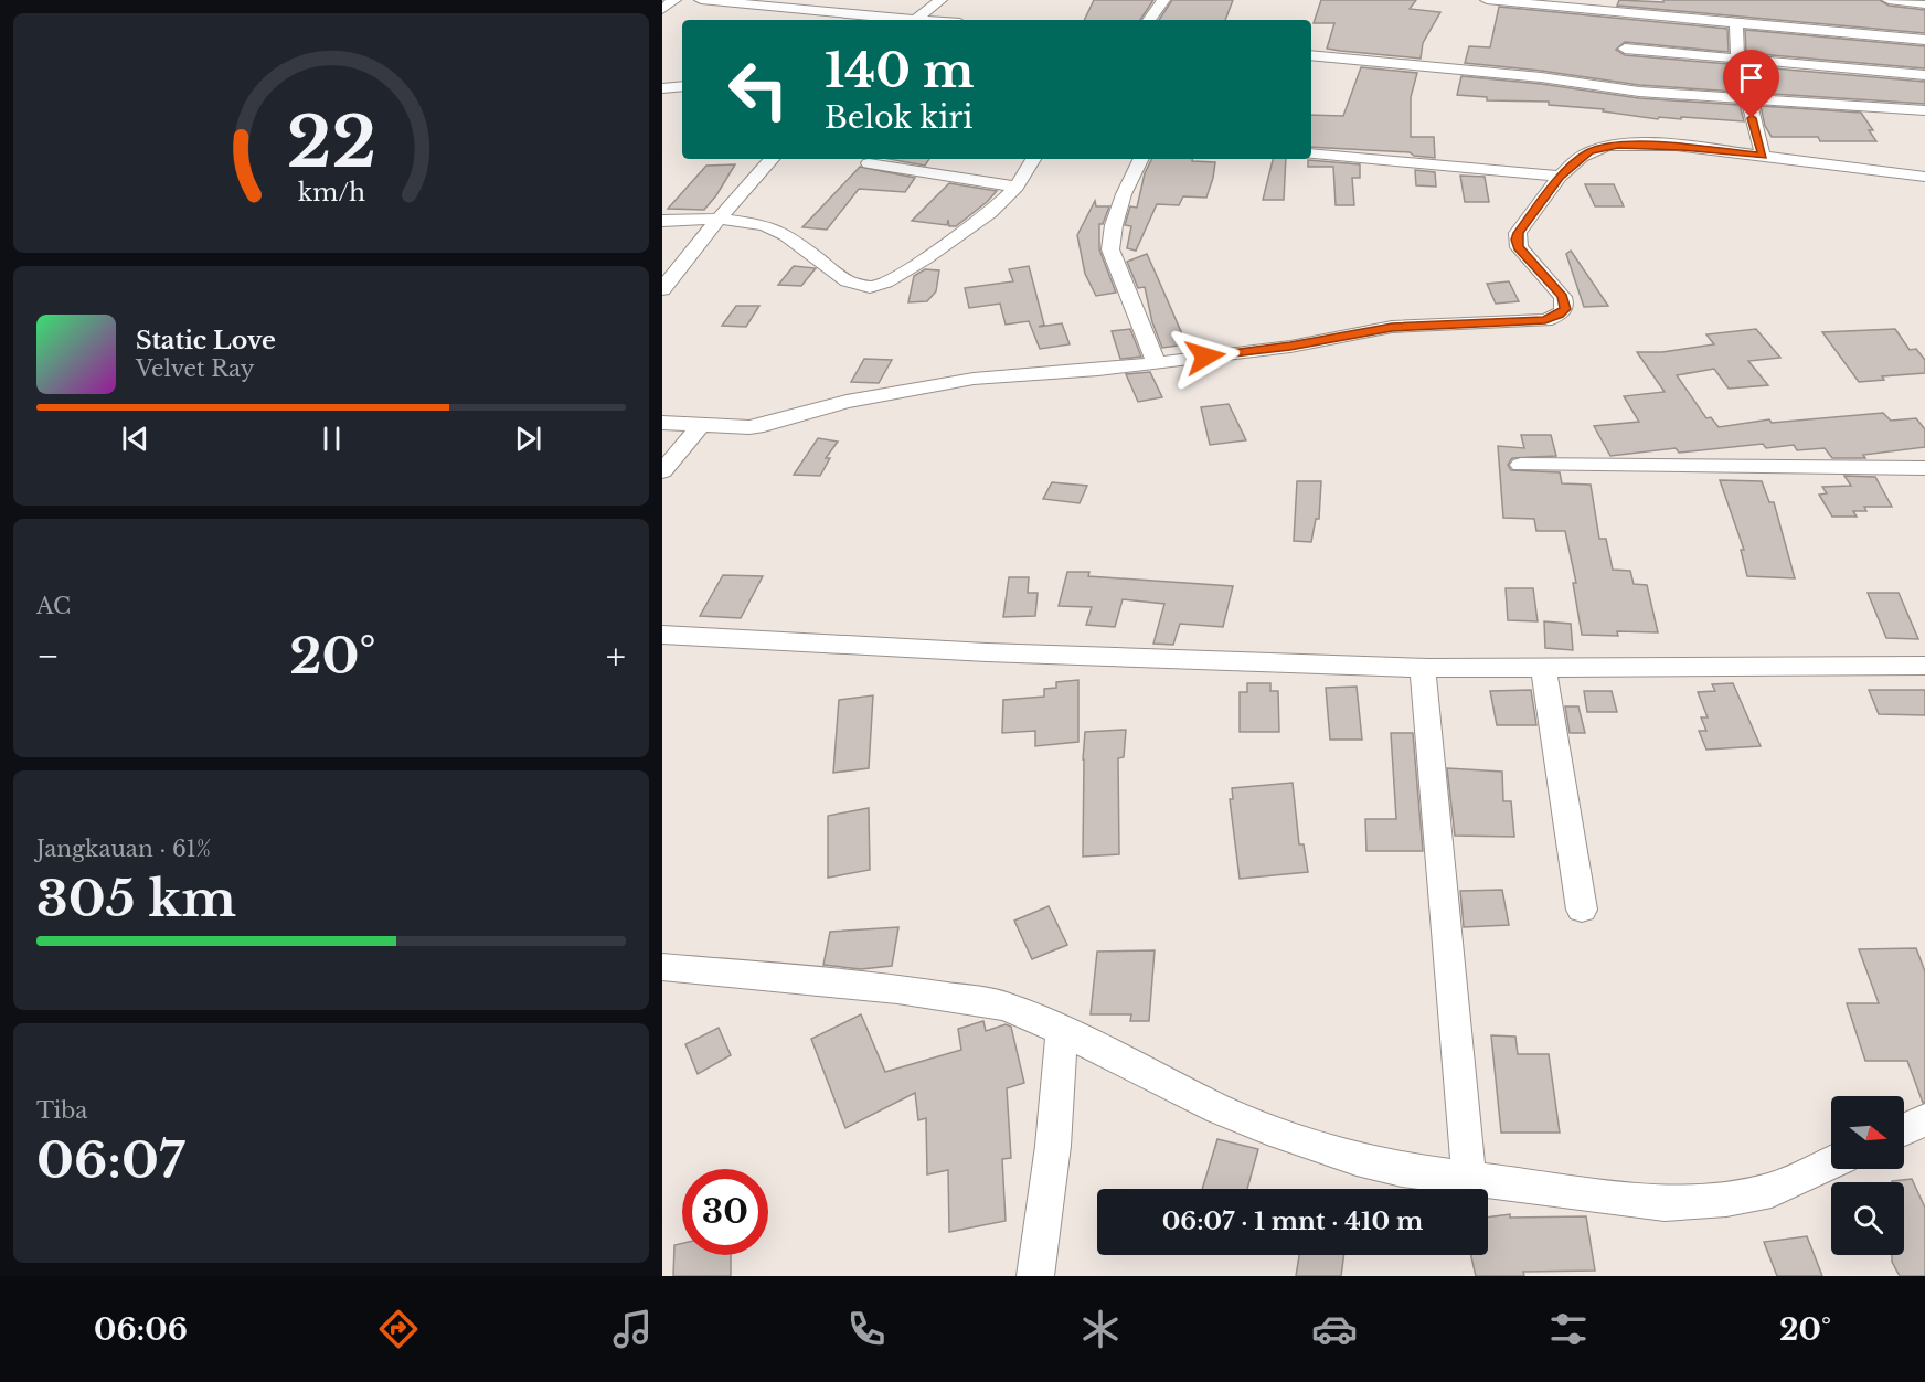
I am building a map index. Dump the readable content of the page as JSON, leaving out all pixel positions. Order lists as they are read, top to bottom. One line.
{"north":"right","page":{"turn":["140 m","Belok kiri"],"song":["Static Love","Velvet Ray"],"tile":["AC",["Jangkauan · 61%","305 km"],["Tiba","06:07"]],"heat":["−","20°","+"],"limit":"30","trip":"06:07 · 1 mnt · 410 m","tabs":["06:06","20°"],"gauge":["22","km/h"]}}
